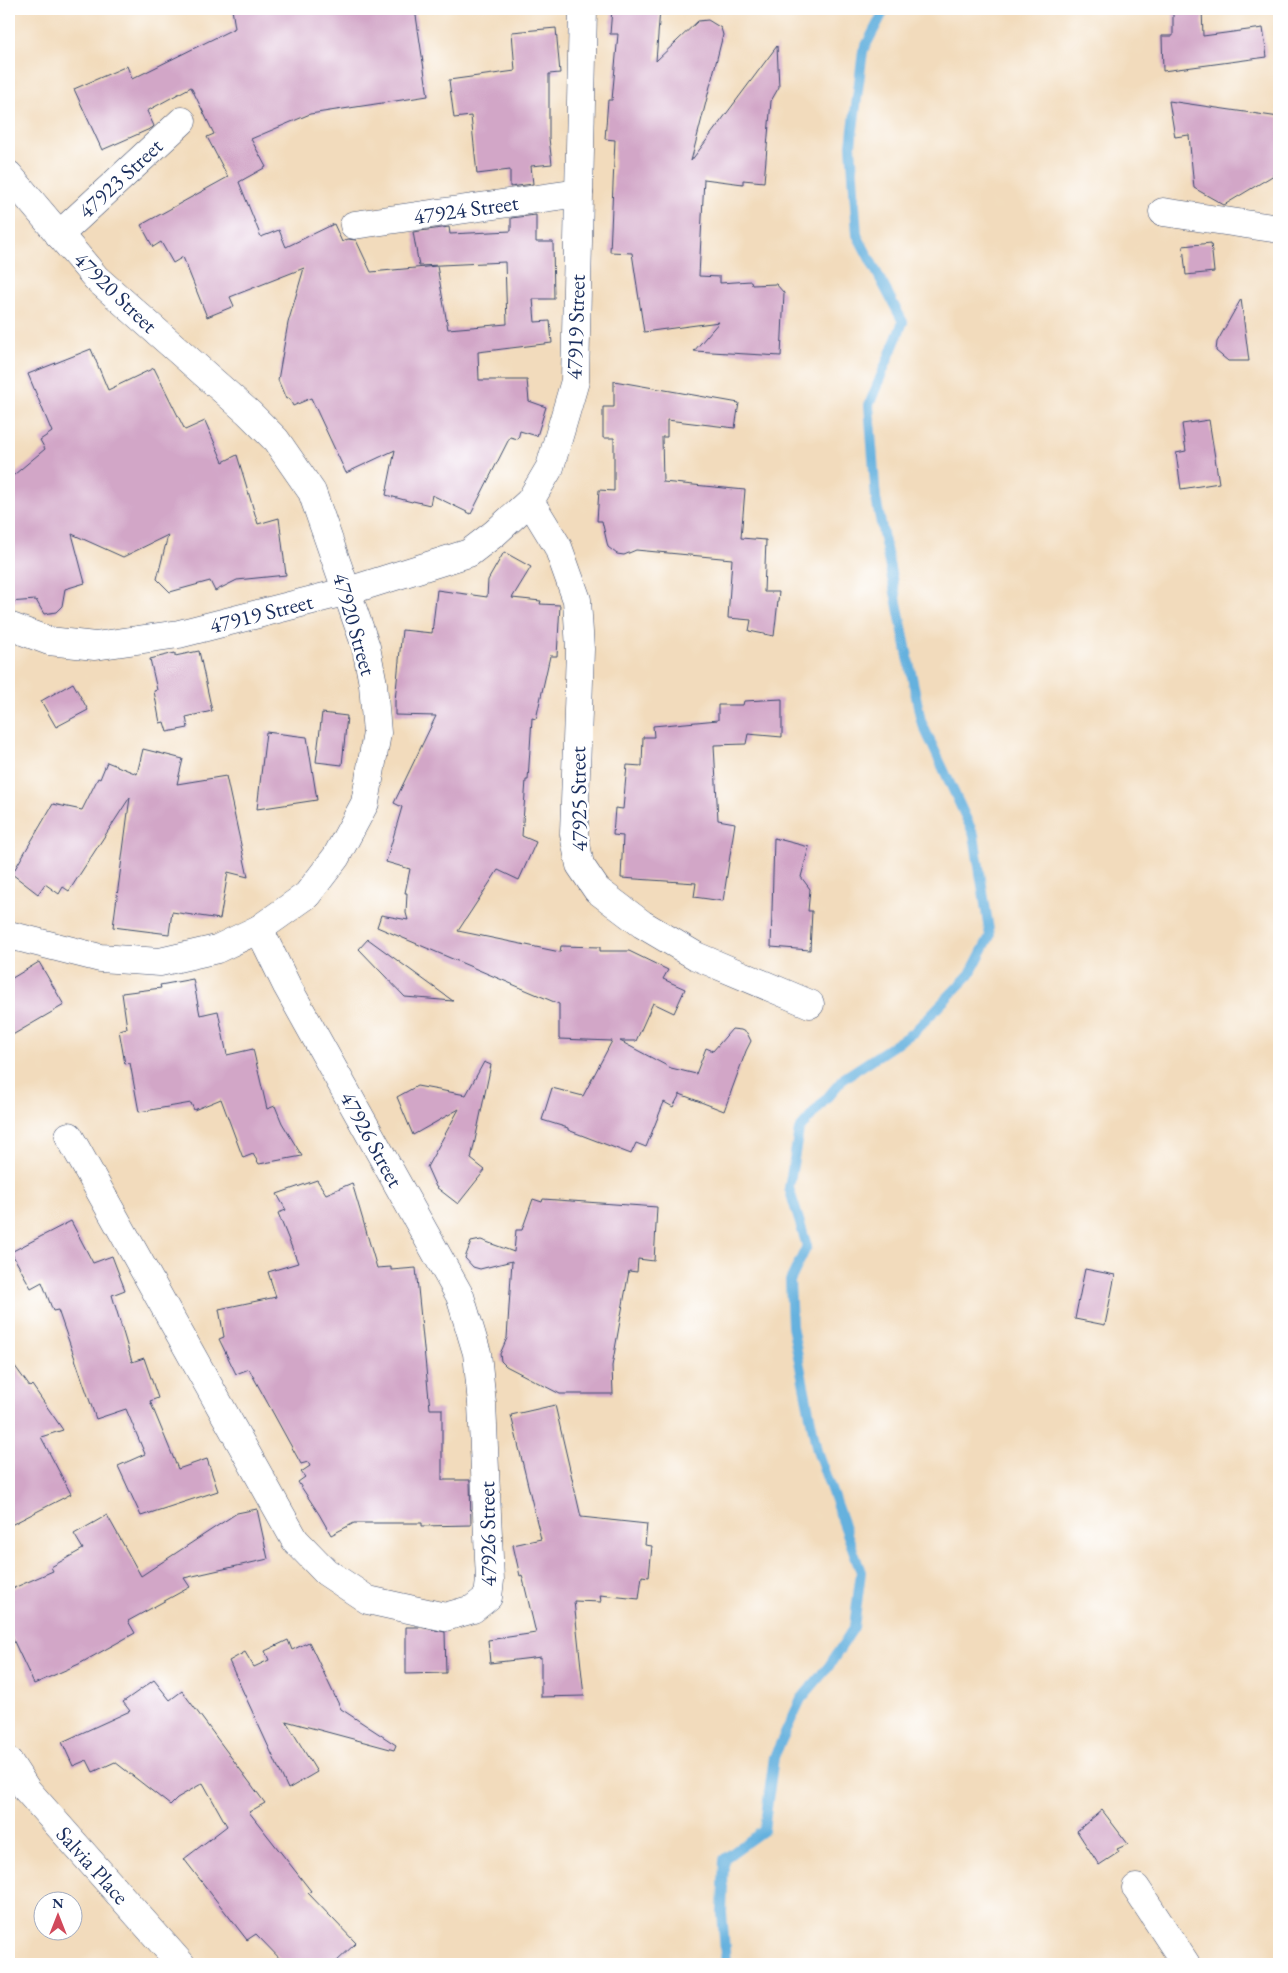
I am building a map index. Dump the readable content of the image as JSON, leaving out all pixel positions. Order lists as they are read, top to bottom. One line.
{"streets":{"street":["47923 Street","47924 Street","47920 Street","47919 Street","47925 Street","47926 Street","Salvia Place"]},"crossings":[["47923 Street","47920 Street"],["47924 Street","47919 Street"],["47920 Street","47919 Street"],["47920 Street","47926 Street"],["47919 Street","47925 Street"]],"north":"top"}
